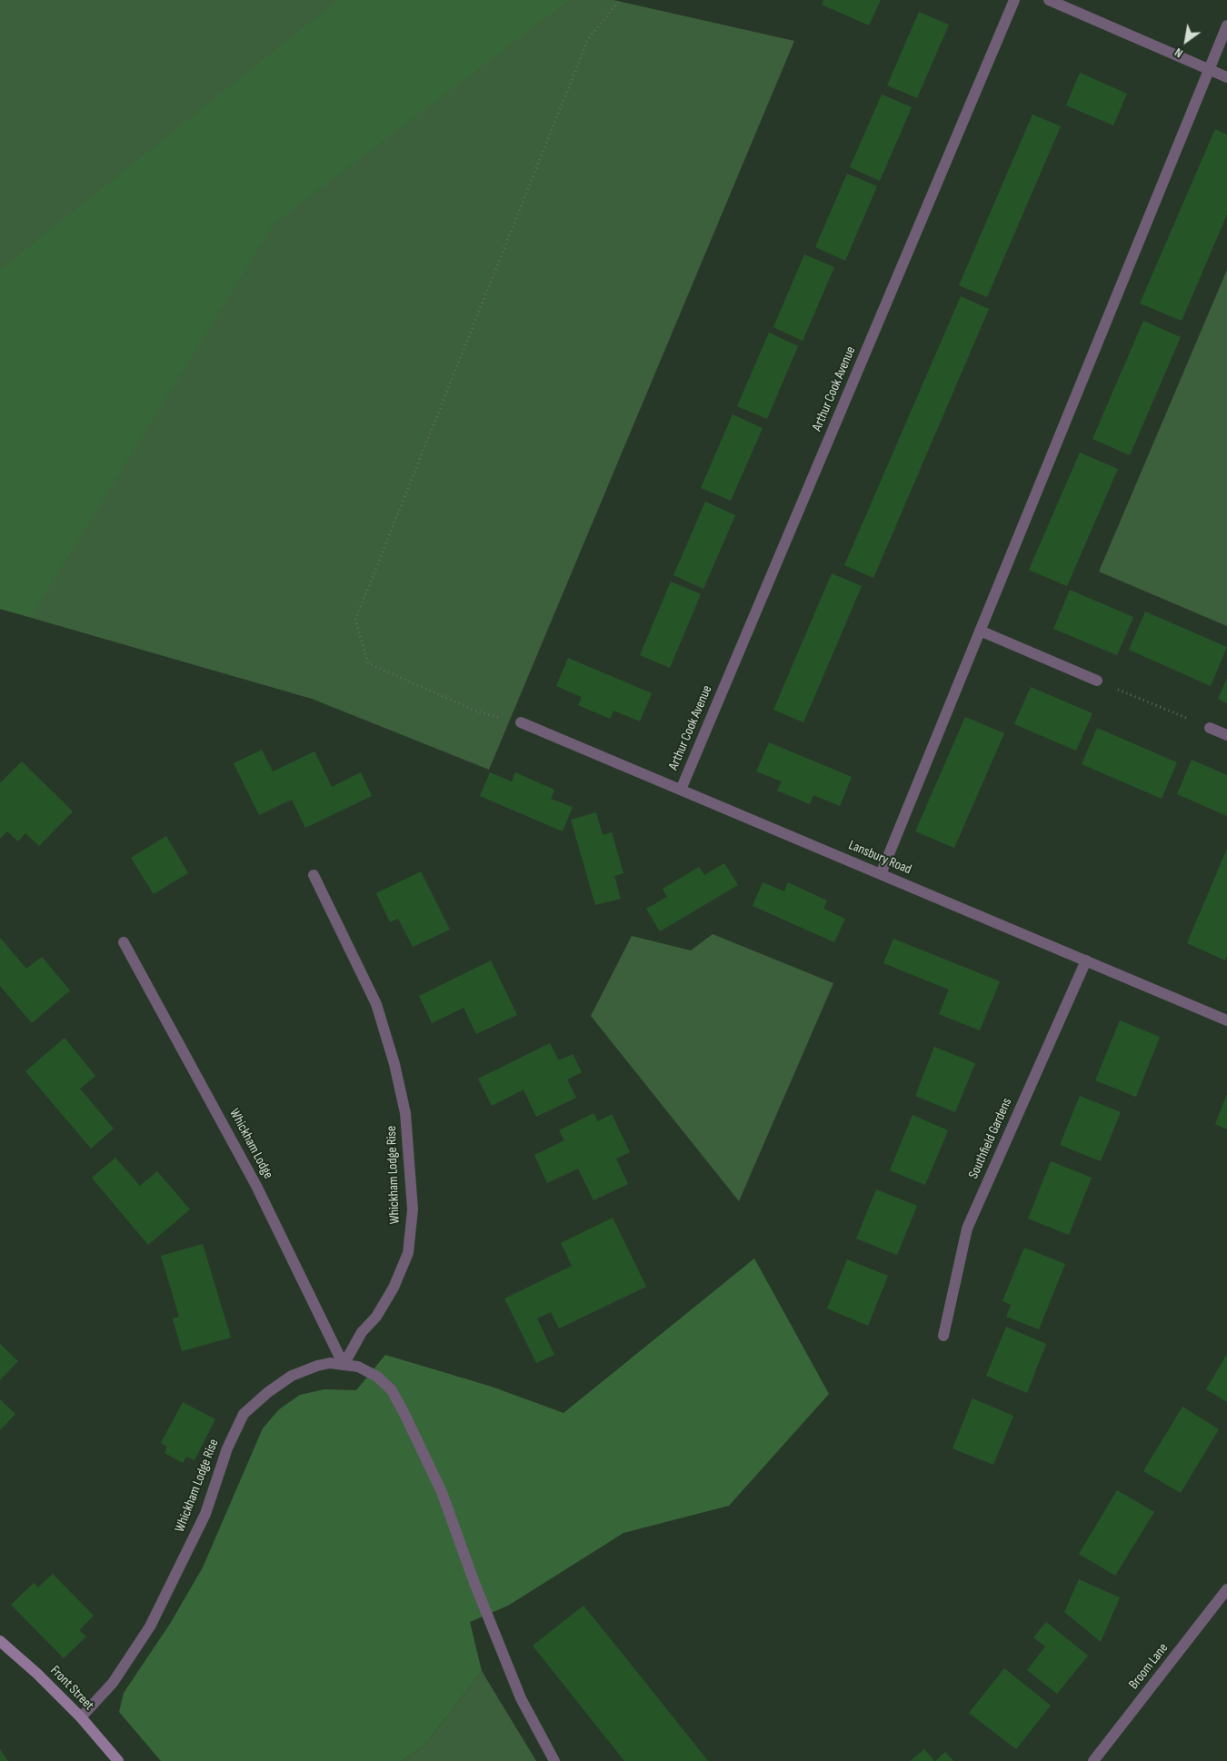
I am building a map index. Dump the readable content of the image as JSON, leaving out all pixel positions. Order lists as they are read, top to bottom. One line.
{"streets":{"main road":["Front Street"],"street":["Arthur Cook Avenue","Lansbury Road","Southfield Gardens","Whickham Lodge","Whickham Lodge Rise","Broom Lane"]},"crossings":[["Arthur Cook Avenue","Lansbury Road"],["Lansbury Road","Southfield Gardens"],["Whickham Lodge","Whickham Lodge Rise"],["Whickham Lodge Rise","Front Street"]],"north":"bottom left"}
